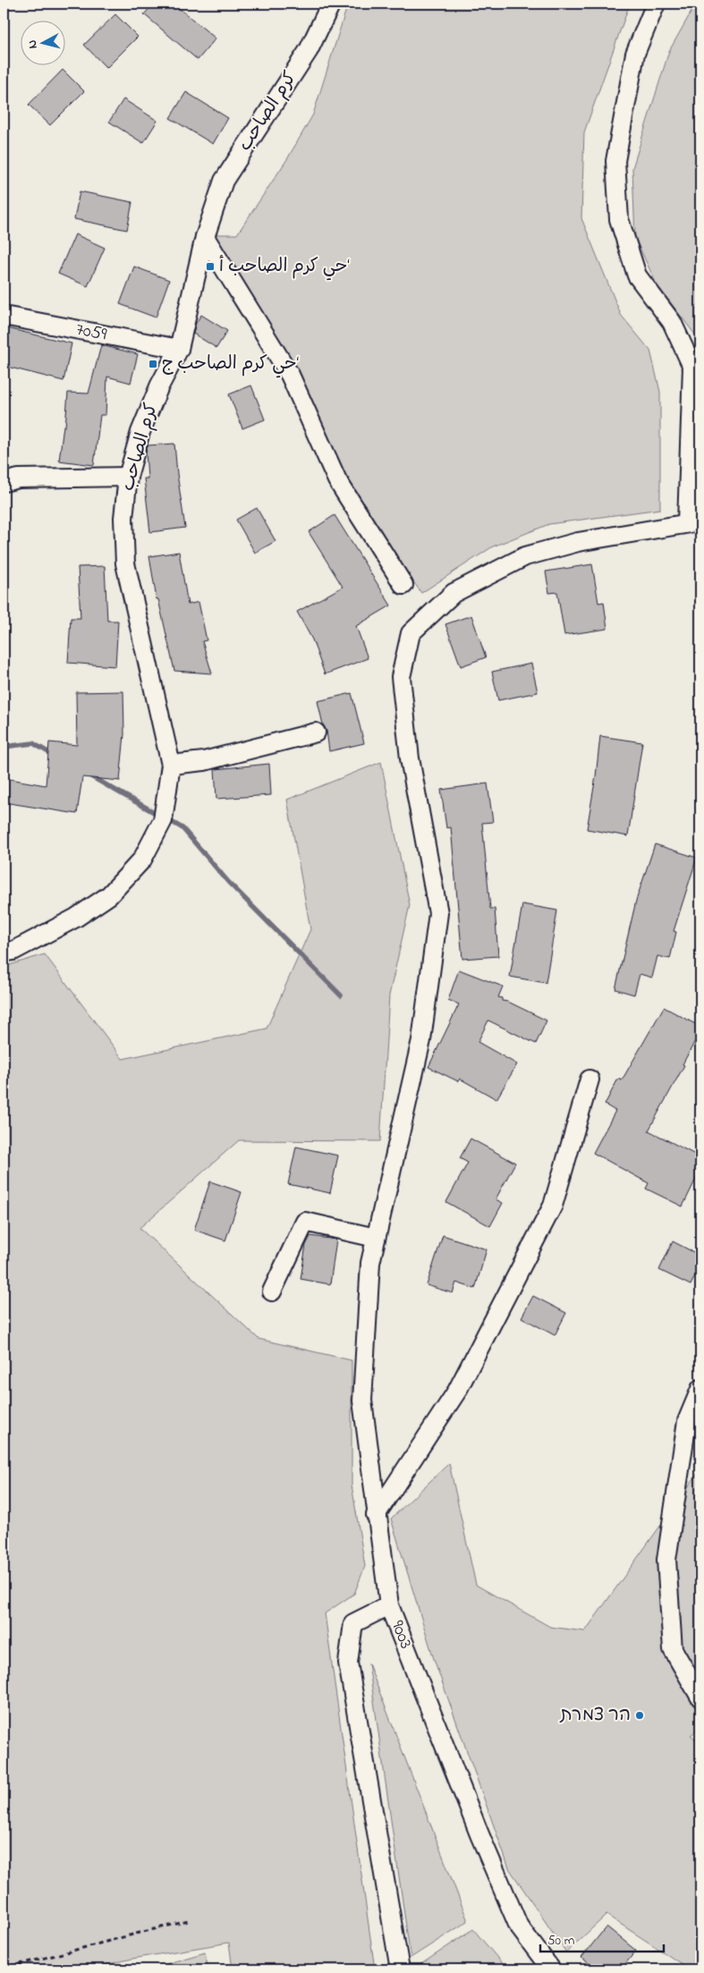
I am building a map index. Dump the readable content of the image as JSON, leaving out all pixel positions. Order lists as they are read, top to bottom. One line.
{"streets":{"street":["كرم الصاحب","7059","9003"]},"crossings":[["كرم الصاحب","7059"]],"places":{"transit":["حي كرم الصاحب أ‘","حي كرم الصاحب ج‘"],"other":["הר צמרת"]},"scale_bar":"50 m","north":"left"}
